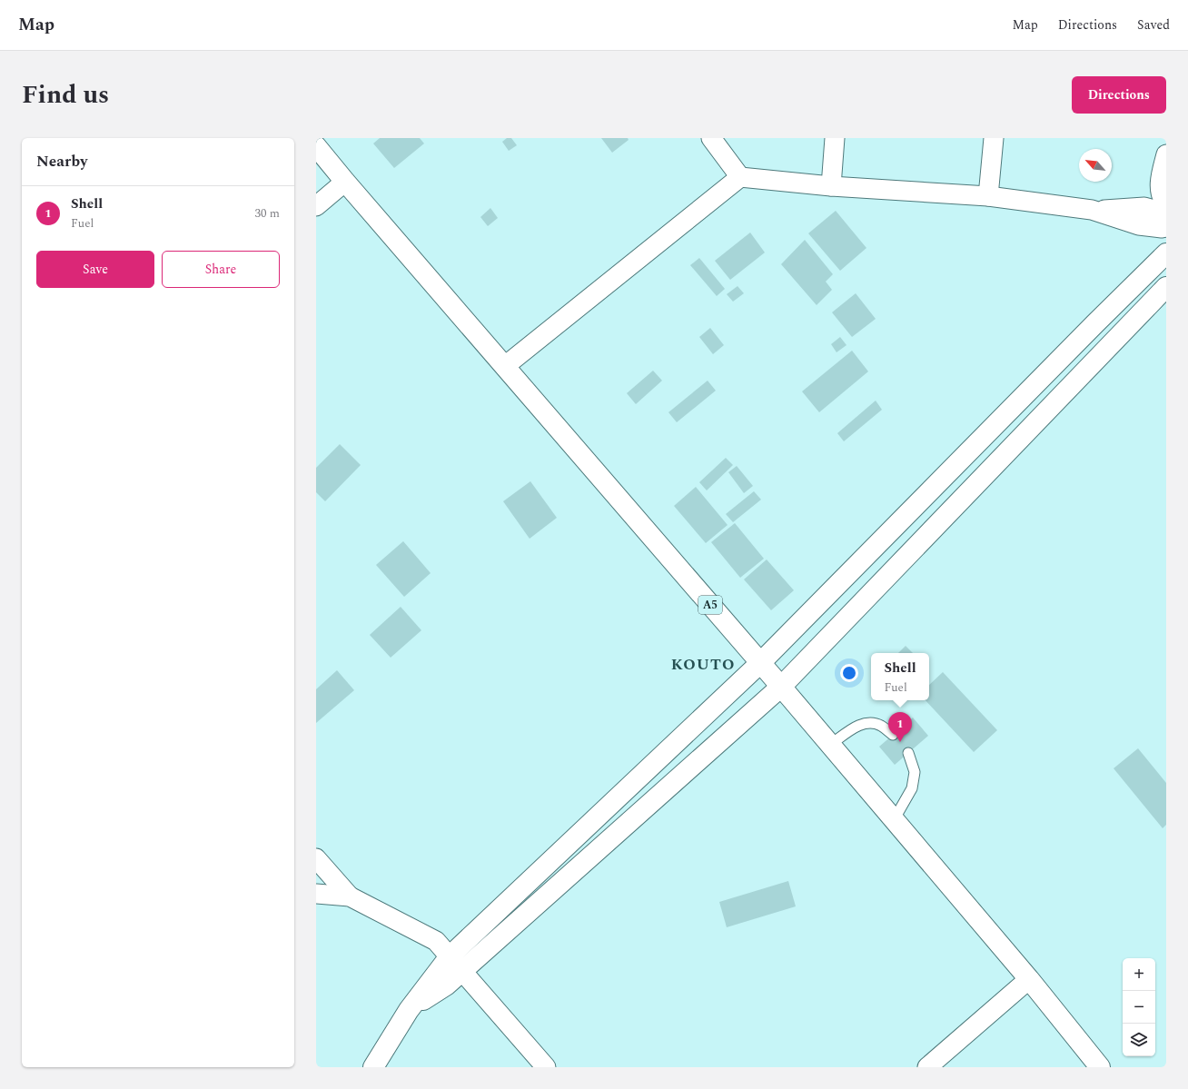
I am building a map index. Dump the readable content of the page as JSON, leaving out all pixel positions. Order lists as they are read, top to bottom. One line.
{"streets":{"main road":["A5"]},"districts":["KOUTO"],"north":"top left","page":{"header":"Map","nav":["Map","Directions","Saved"],"title":"Find us","buttons":["Directions",["Save","Share"]],"heading":"Nearby","list":[{"mark":"1","name":"Shell","note":"Fuel","value":"30 m"}],"popup":["Shell","Fuel"],"pins":"1","map_buttons":["+","−"]}}
